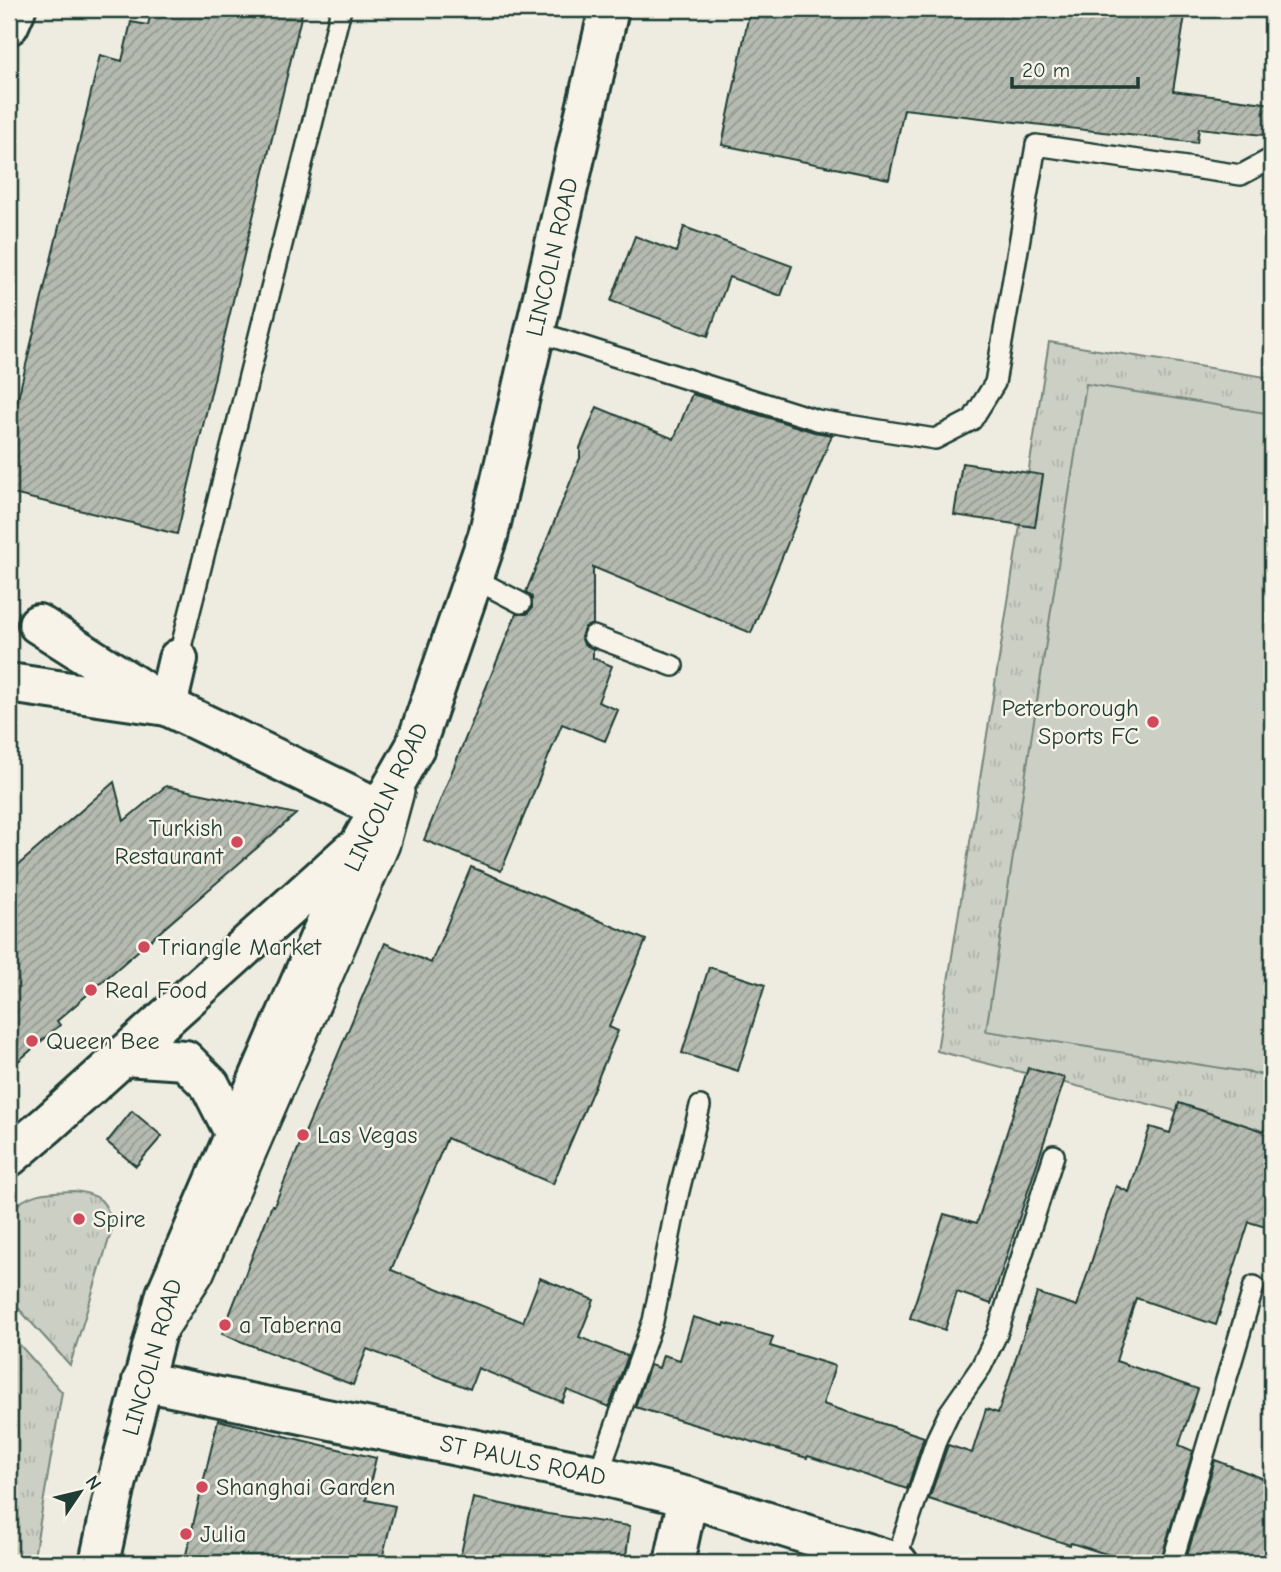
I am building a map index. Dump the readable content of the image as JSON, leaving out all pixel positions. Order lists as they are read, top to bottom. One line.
{"streets":{"street":["LINCOLN ROAD","ST PAULS ROAD"]},"crossings":[["LINCOLN ROAD","ST PAULS ROAD"]],"places":["Peterborough Sports FC","Turkish Restaurant","Triangle Market","Real Food","Queen Bee","Las Vegas","Spire","a Taberna","Shanghai Garden","Julia"],"scale_bar":"20 m","north":"top right"}
